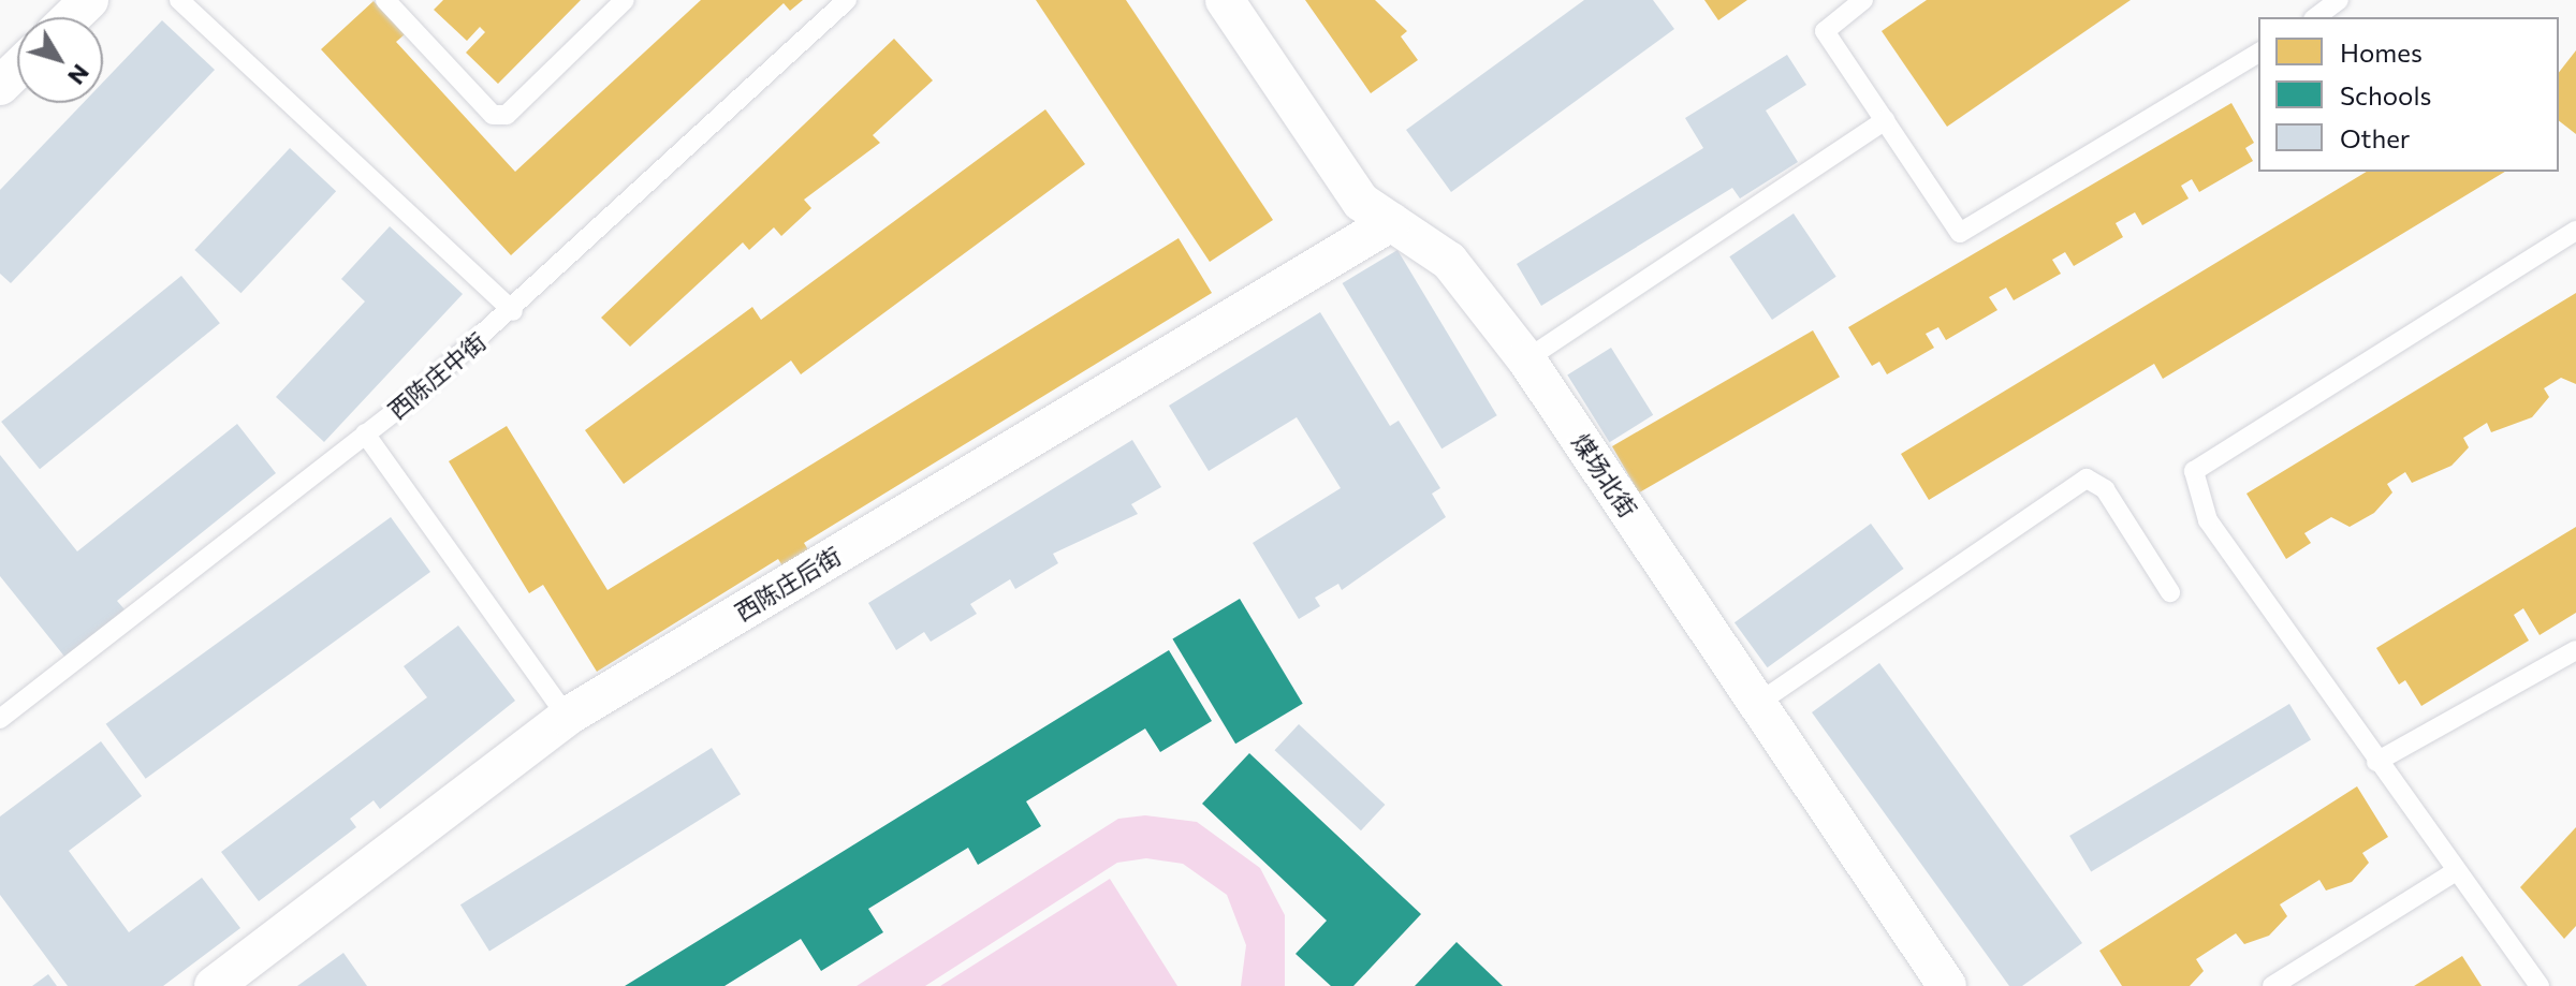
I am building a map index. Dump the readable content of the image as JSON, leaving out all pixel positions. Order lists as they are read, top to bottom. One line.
{"streets":{"street":["煤场北街","西陈庄后街"],"lane":["西陈庄中街"]},"crossings":[["煤场北街","西陈庄后街"]],"legend":["Homes","Schools","Other"],"north":"bottom right"}
